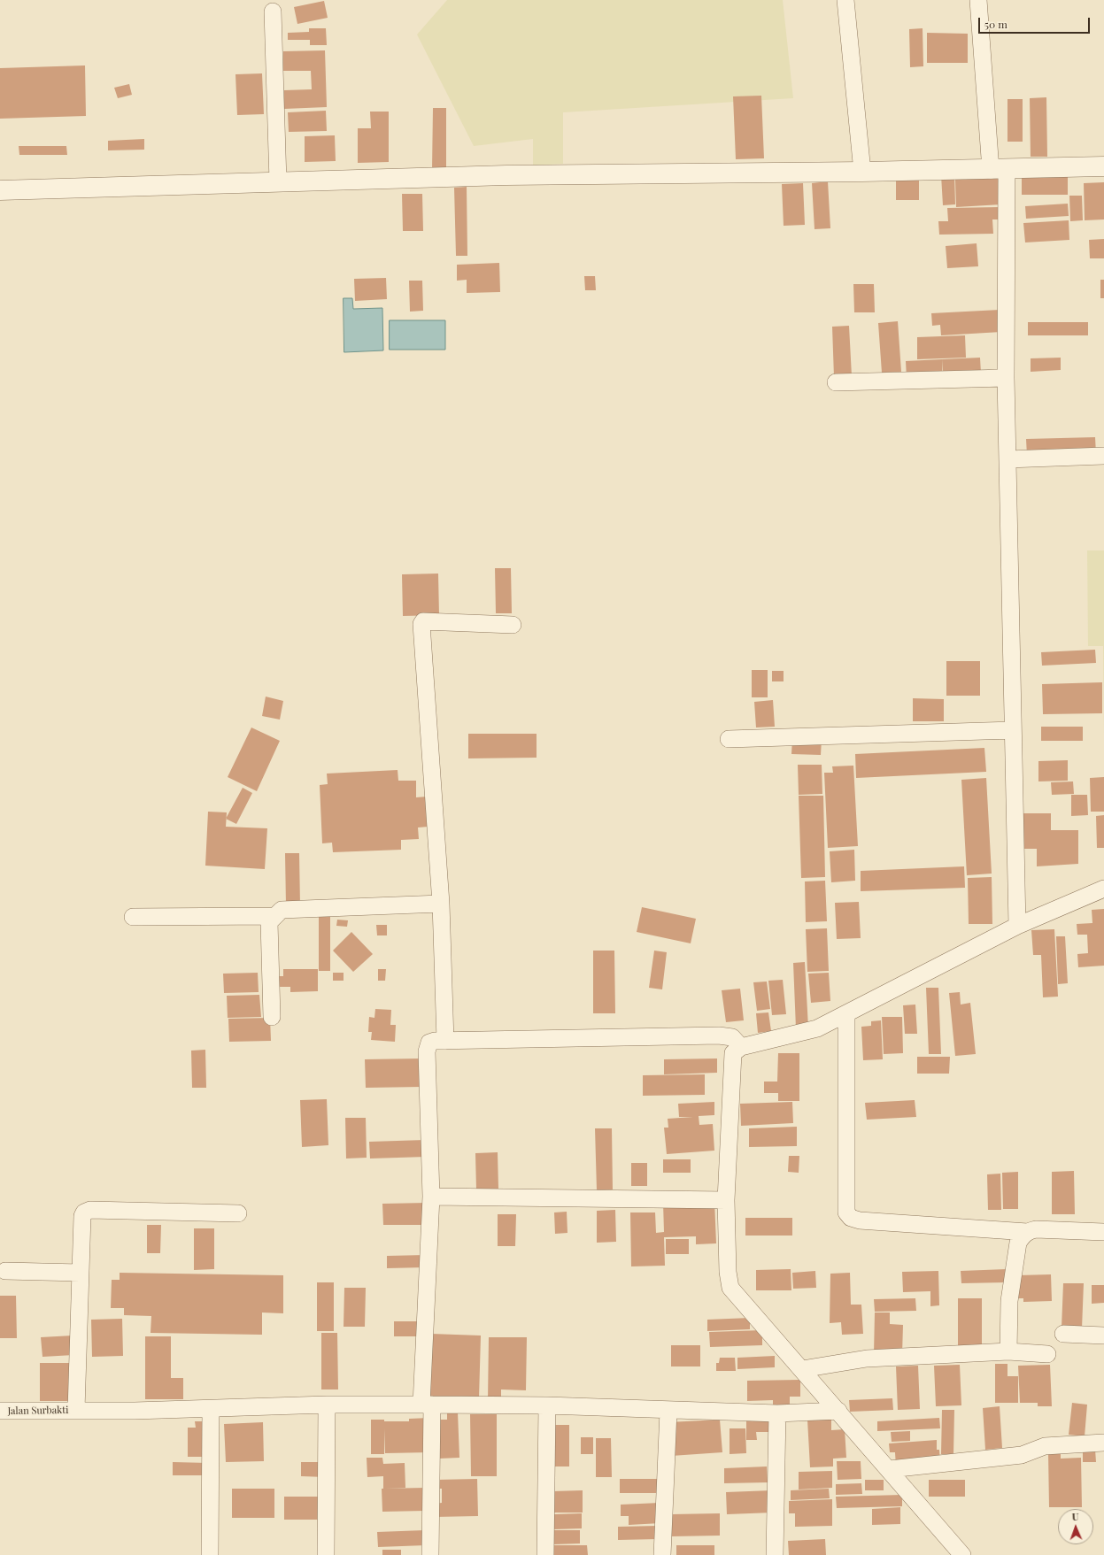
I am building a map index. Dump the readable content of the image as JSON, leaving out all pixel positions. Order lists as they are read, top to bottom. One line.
{"streets":{"street":["Jalan Surbakti"]},"scale_bar":"50 m","north":"top"}
